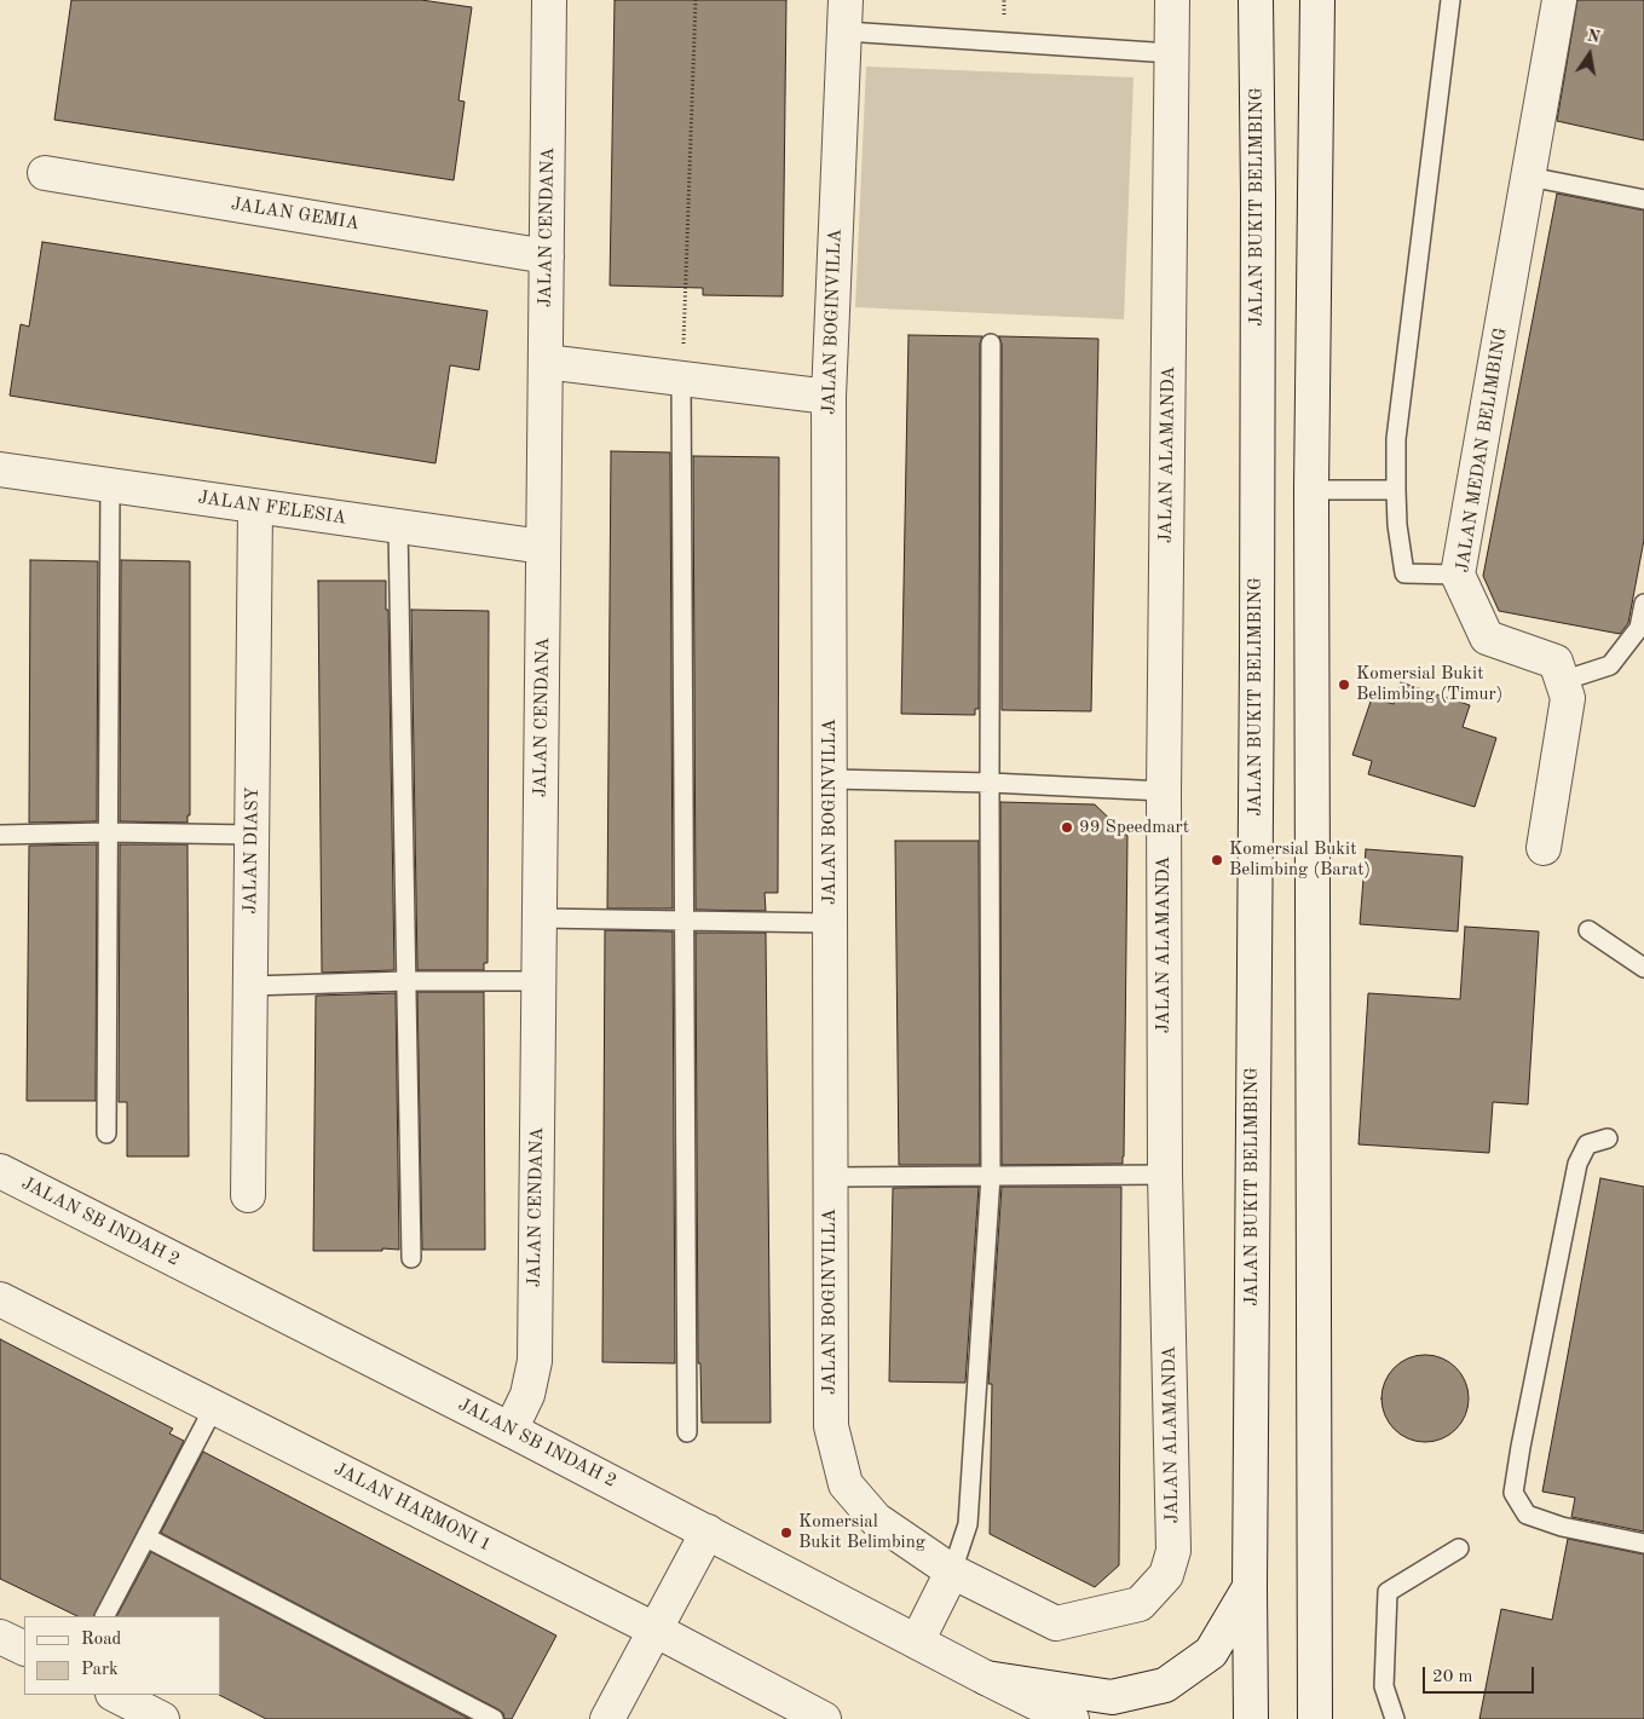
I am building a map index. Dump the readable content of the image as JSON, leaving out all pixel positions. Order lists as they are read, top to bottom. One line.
{"streets":{"street":["JALAN BUKIT BELIMBING","JALAN GEMIA","JALAN CENDANA","JALAN BOGINVILLA","JALAN MEDAN BELIMBING","JALAN ALAMANDA","JALAN FELESIA","JALAN DIASY","JALAN SB INDAH 2","JALAN HARMONI 1"]},"crossings":[["JALAN GEMIA","JALAN CENDANA"],["JALAN CENDANA","JALAN FELESIA"],["JALAN CENDANA","JALAN SB INDAH 2"],["JALAN BOGINVILLA","JALAN ALAMANDA"],["JALAN FELESIA","JALAN DIASY"]],"places":["Komersial Bukit Belimbing (Timur)","99 Speedmart","Komersial Bukit Belimbing (Barat)","Komersial Bukit Belimbing"],"legend":["Road","Park"],"scale_bar":"20 m","north":"top"}
